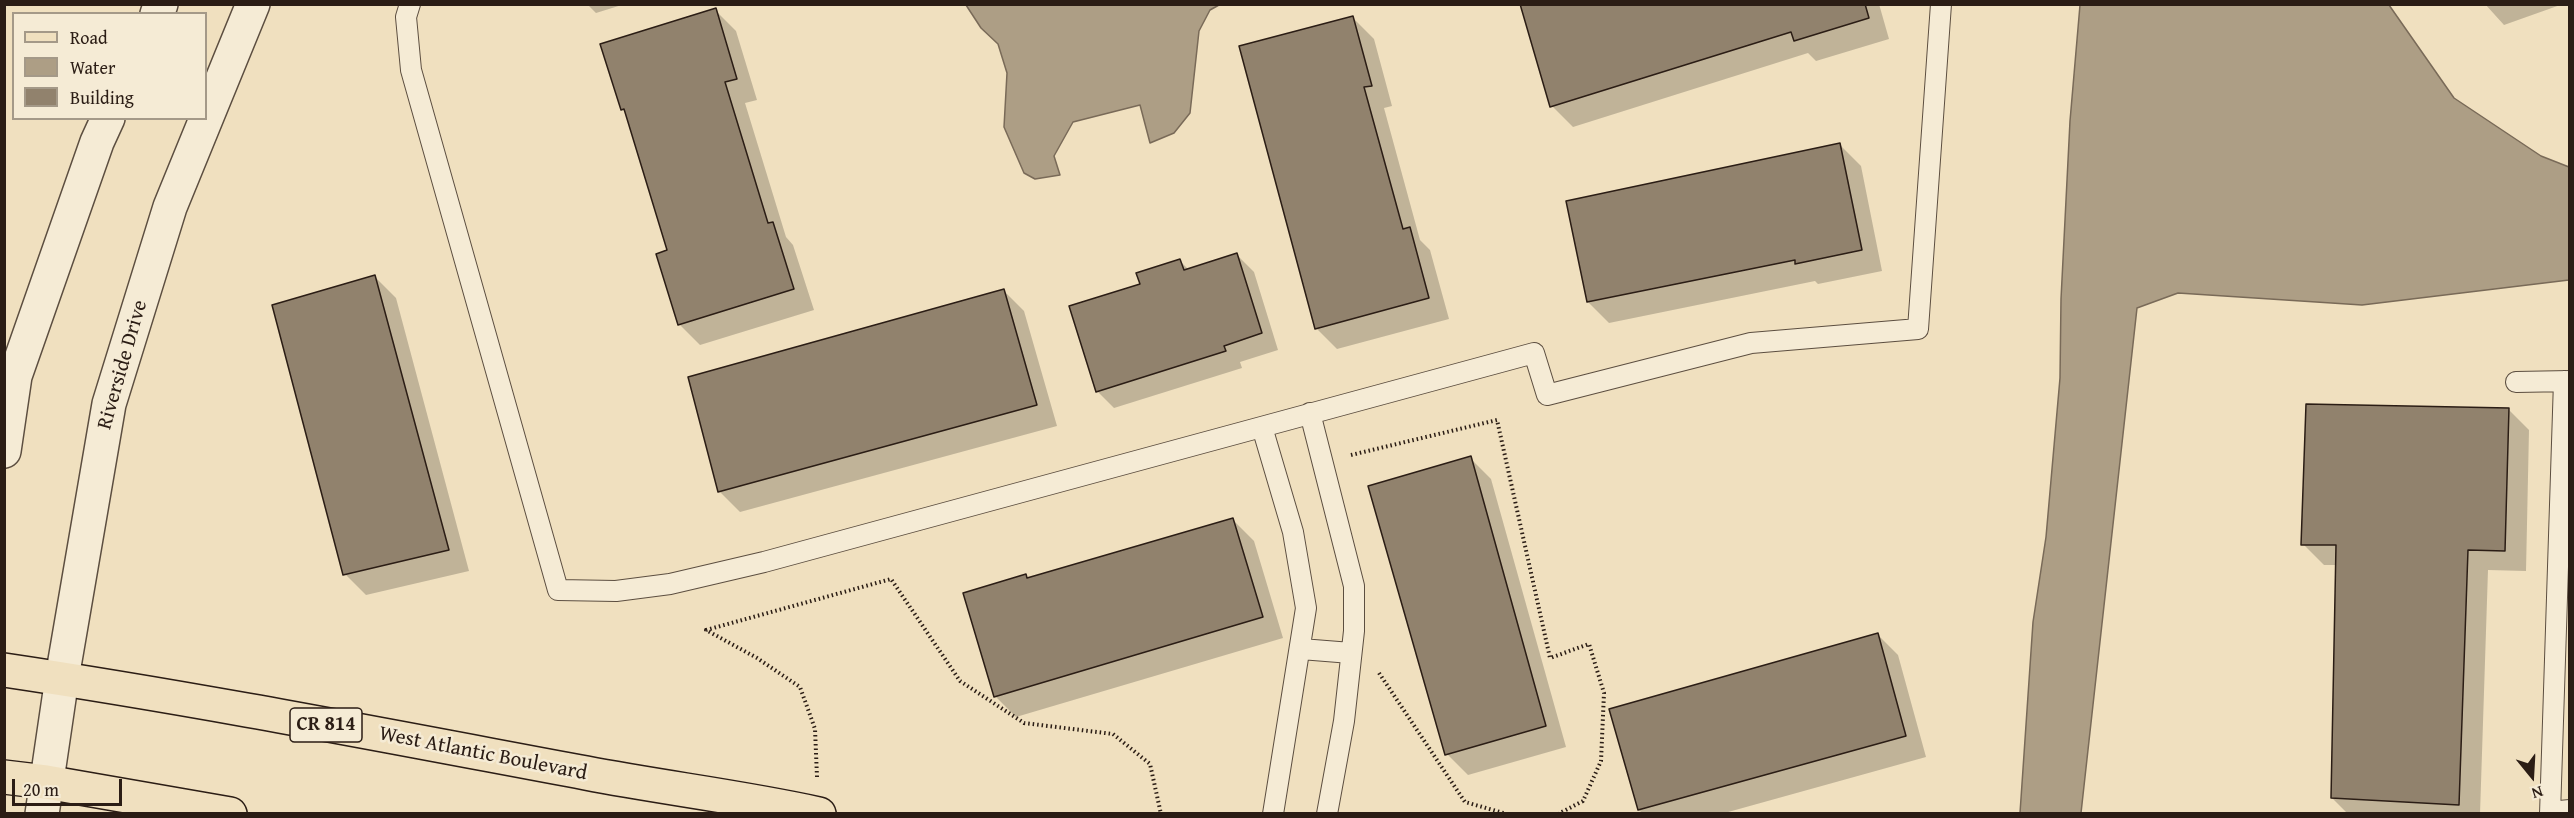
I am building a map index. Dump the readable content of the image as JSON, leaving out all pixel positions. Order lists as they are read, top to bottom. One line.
{"streets":{"main road":["CR 814","West Atlantic Boulevard"],"street":["Riverside Drive"]},"crossings":[["Riverside Drive","West Atlantic Boulevard"]],"legend":["Road","Water","Building"],"scale_bar":"20 m","north":"bottom"}
